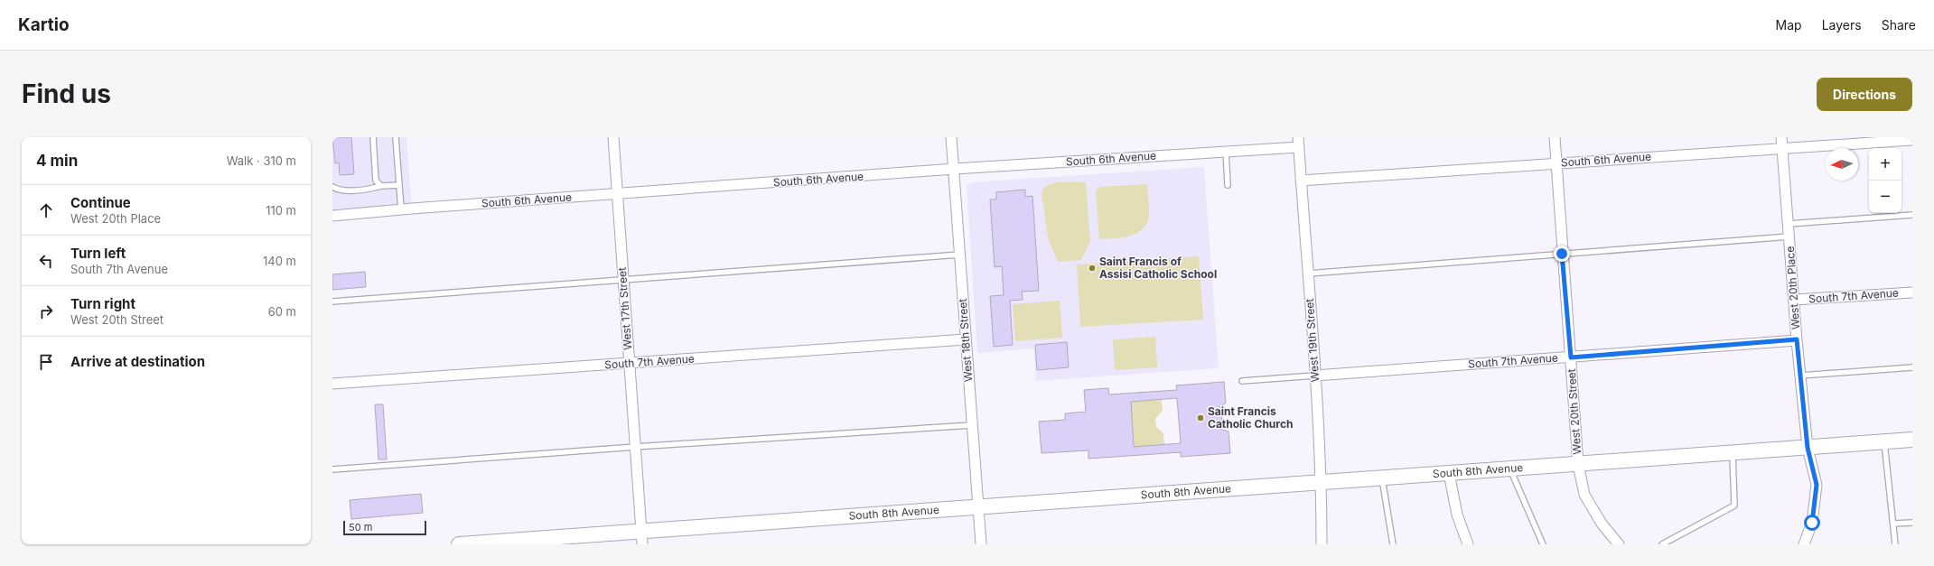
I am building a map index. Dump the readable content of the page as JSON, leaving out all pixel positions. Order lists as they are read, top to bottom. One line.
{"streets":{"street":["South 6th Avenue","West 20th Place","South 7th Avenue","West 17th Street","West 18th Street","West 19th Street","West 20th Street","South 8th Avenue"]},"crossings":[["South 6th Avenue","West 20th Place"],["South 6th Avenue","West 17th Street"],["South 6th Avenue","West 18th Street"],["South 6th Avenue","West 19th Street"],["South 6th Avenue","West 20th Street"],["West 20th Place","South 7th Avenue"],["West 20th Place","South 8th Avenue"],["South 7th Avenue","West 17th Street"],["South 7th Avenue","West 18th Street"],["South 7th Avenue","West 19th Street"],["South 7th Avenue","West 20th Street"],["West 17th Street","South 8th Avenue"],["West 18th Street","South 8th Avenue"],["West 19th Street","South 8th Avenue"],["West 20th Street","South 8th Avenue"]],"places":["Saint Francis of Assisi Catholic School","Saint Francis Catholic Church"],"scale_bar":"50 m","north":"left","page":{"header":"Kartio","nav":["Map","Layers","Share"],"buttons":"Directions","title":"Find us","heading":["4 min","Walk · 310 m"],"map_buttons":["+","−"],"list":[["Continue","West 20th Place","110 m"],["Turn left","South 7th Avenue","140 m"],["Turn right","West 20th Street","60 m"],"Arrive at destination"],"scale":"50 m"}}
